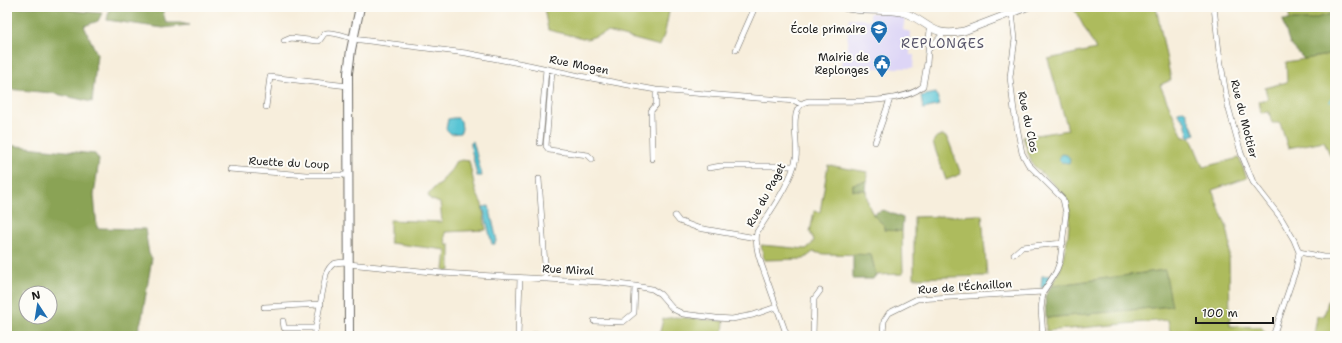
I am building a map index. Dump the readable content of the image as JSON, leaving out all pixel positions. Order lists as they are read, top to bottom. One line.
{"streets":{"street":["Rue Mogen","Rue du Mottier","Rue du Clos","Ruette du Loup","Rue du Paget","Rue Miral","Rue de l'Échaillon"]},"crossings":[["Rue Mogen","Rue du Paget"],["Rue du Clos","Rue de l'Échaillon"],["Rue du Paget","Rue Miral"]],"districts":["REPLONGES"],"places":{"school or university":["École primaire"],"public building":["Mairie de Replonges"]},"scale_bar":"100 m","north":"top"}
